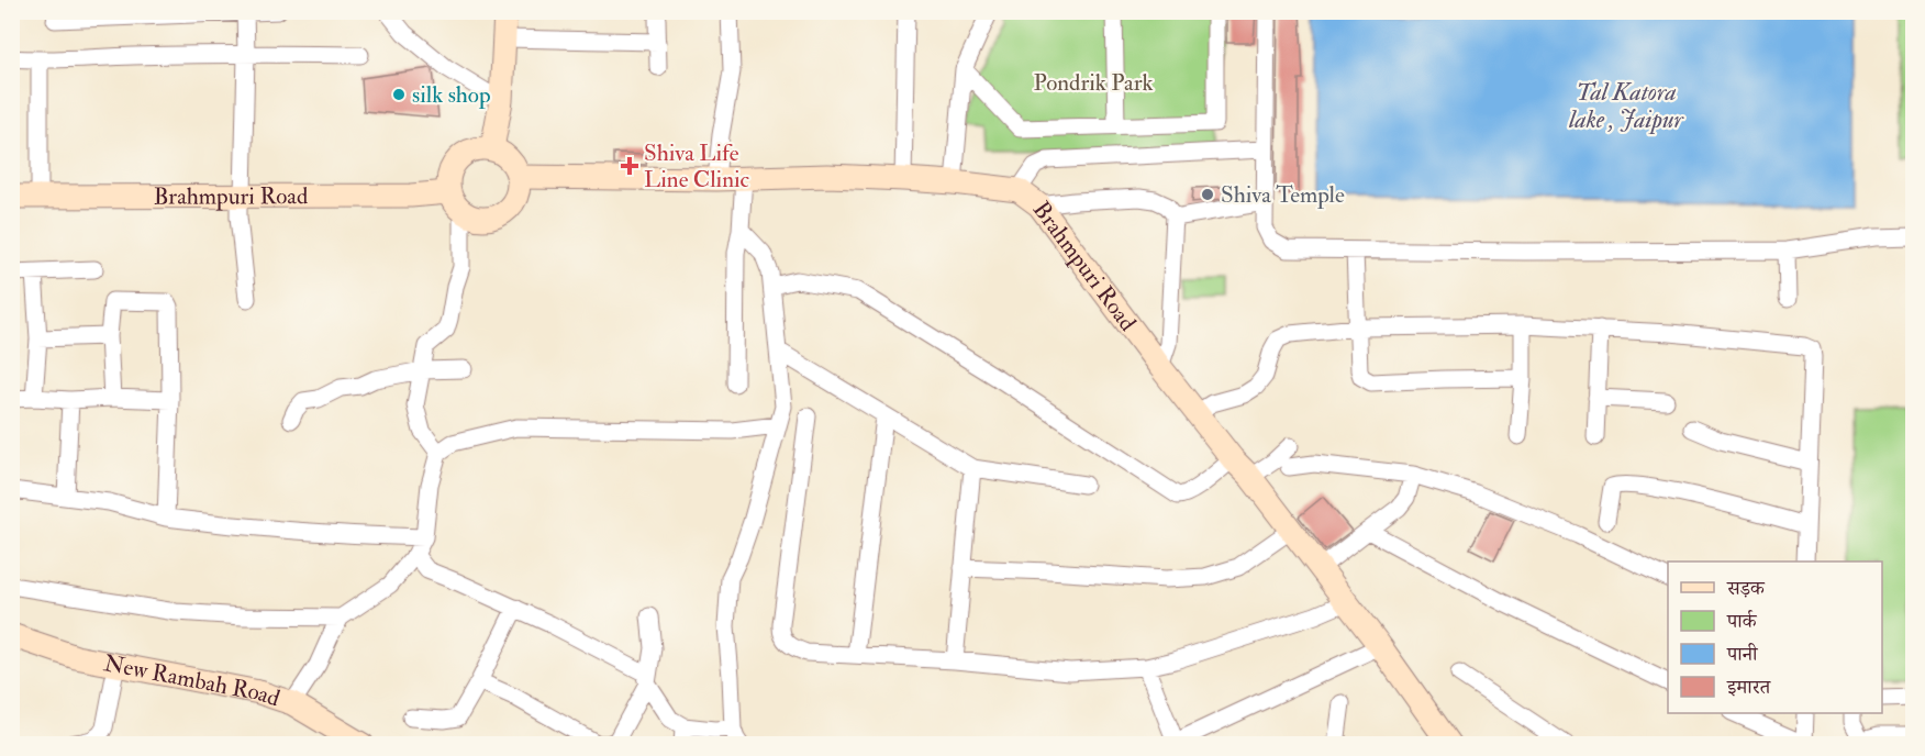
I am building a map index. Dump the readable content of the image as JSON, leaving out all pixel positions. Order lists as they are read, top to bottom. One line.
{"streets":{"street":["Brahmpuri Road","New Rambah Road"]},"water":["Tal Katora lake , Jaipur"],"parks":["Pondrik Park"],"places":{"other":["silk shop","Shiva Temple"],"health":["Shiva Life Line Clinic"]},"legend":["सड़क","पार्क","पानी","इमारत"]}
